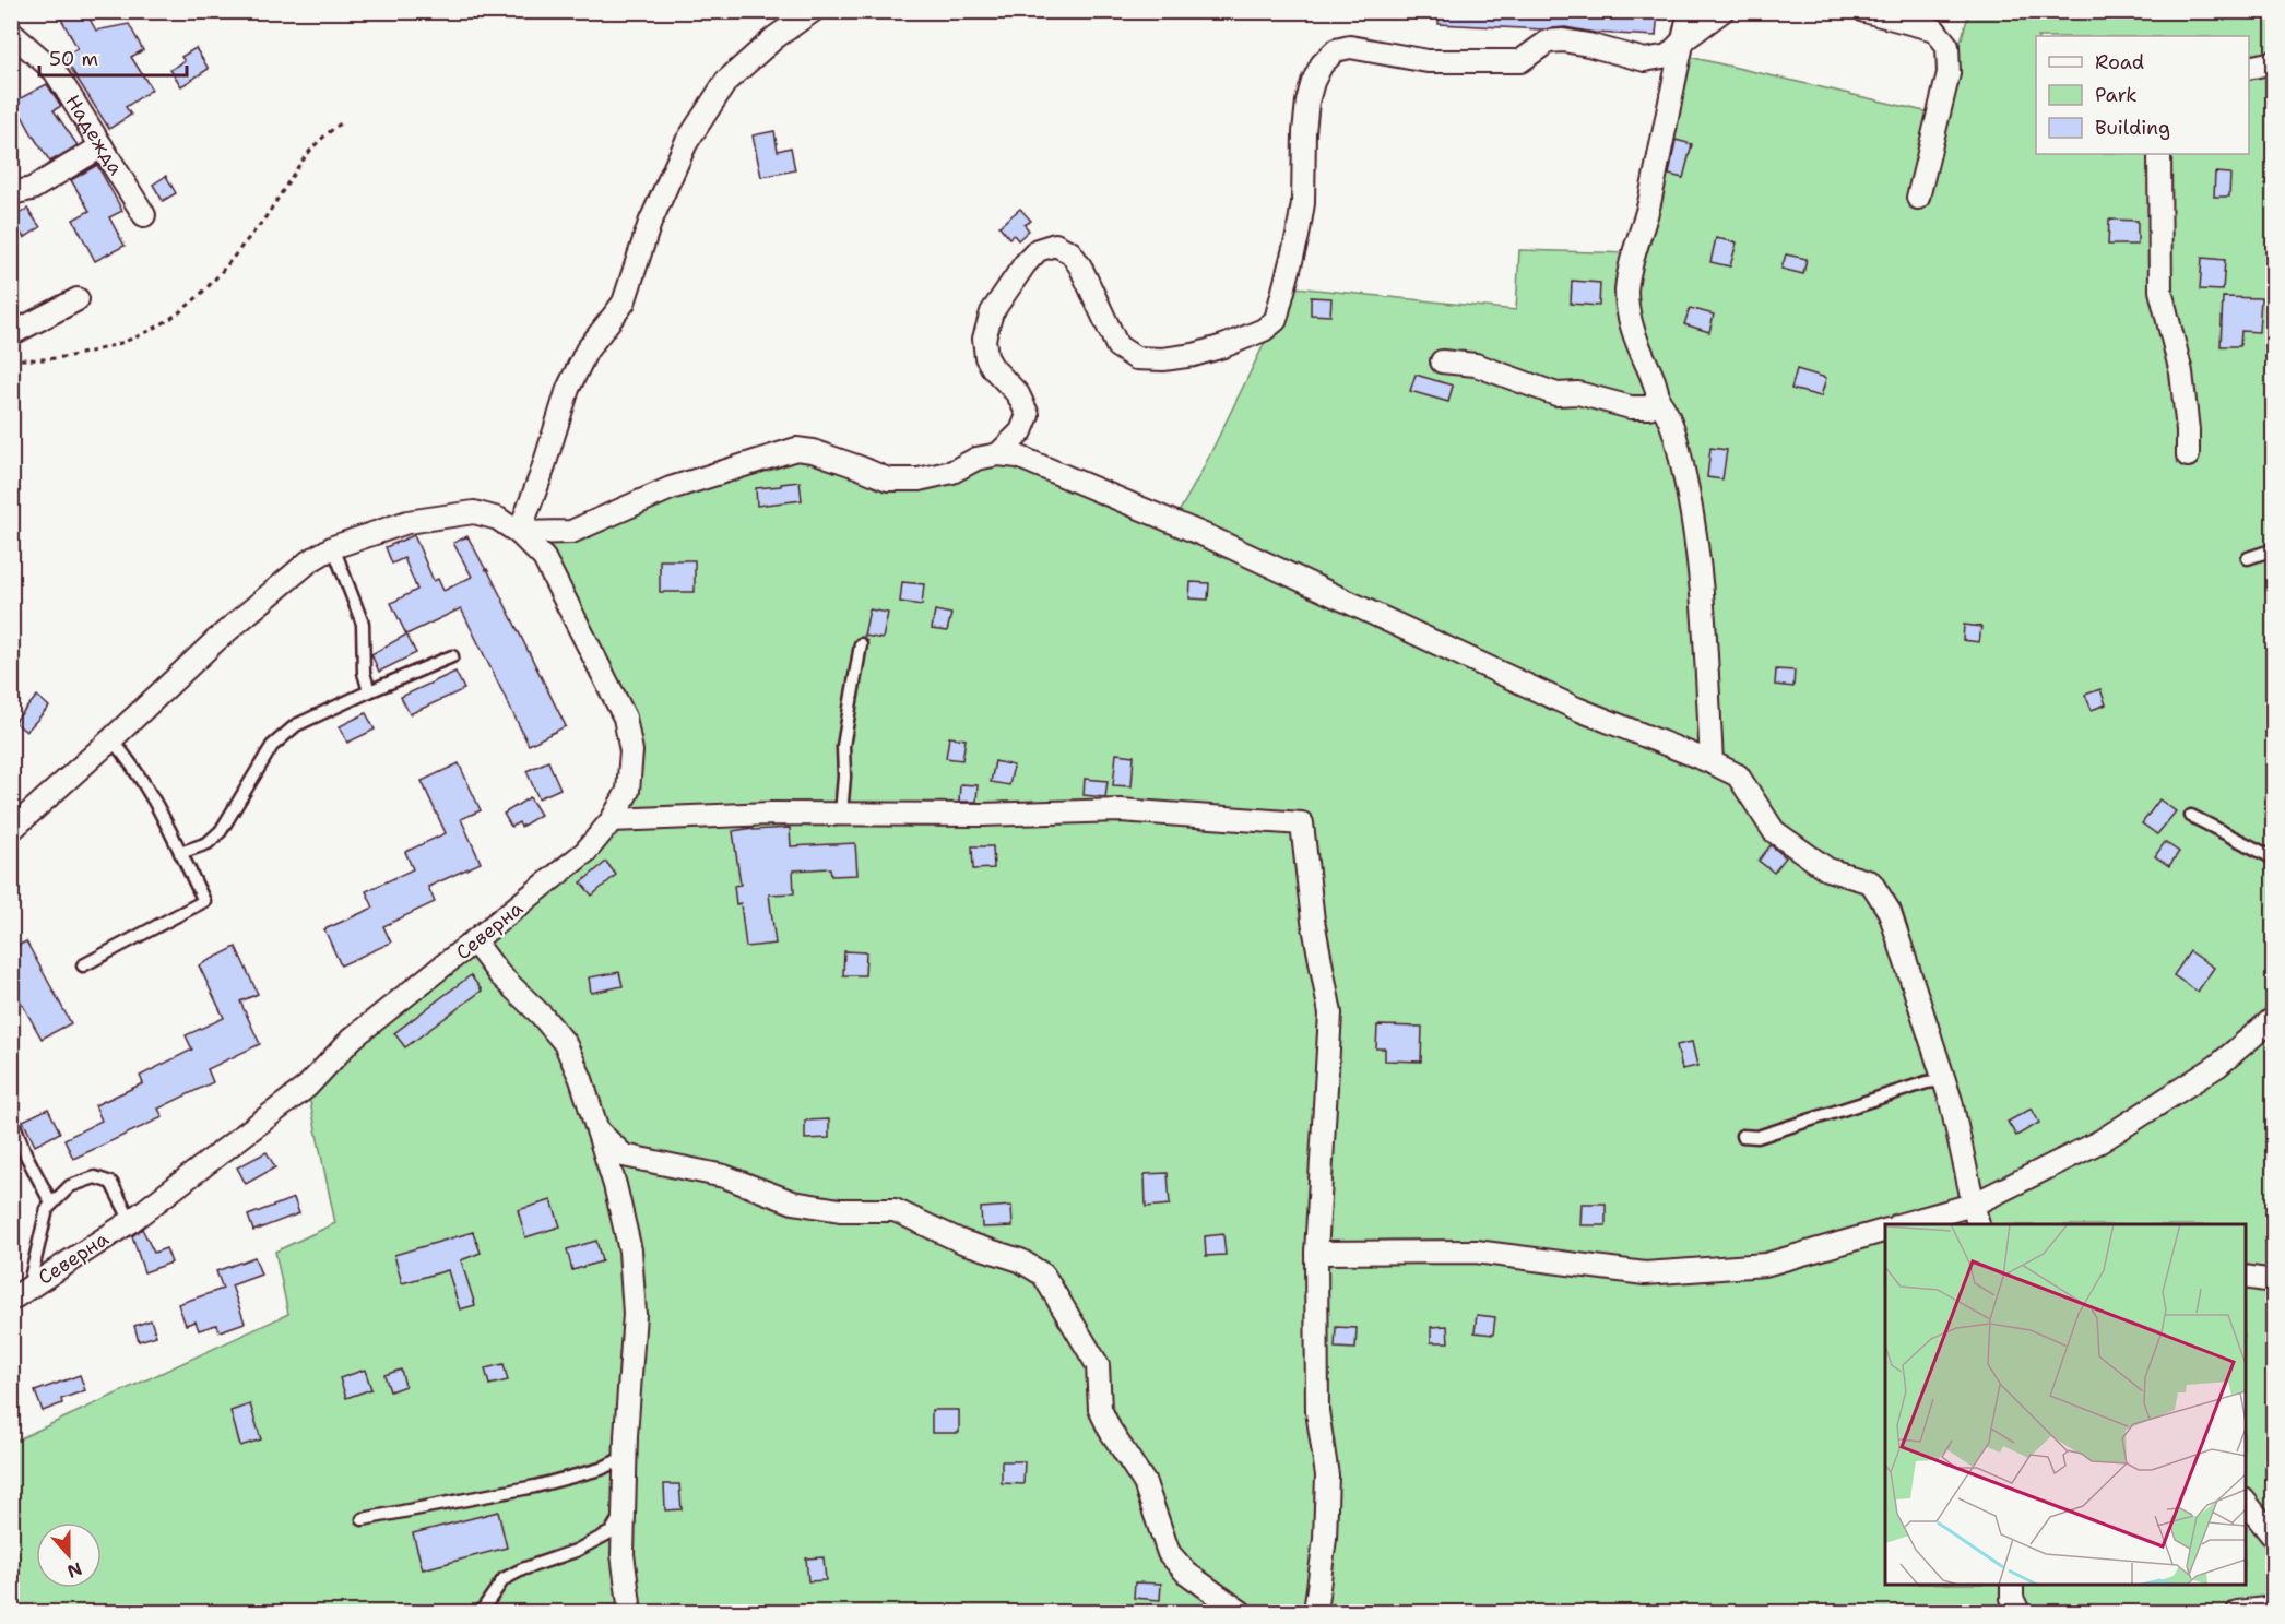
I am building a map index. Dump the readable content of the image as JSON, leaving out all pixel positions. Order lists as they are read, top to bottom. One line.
{"streets":{"street":["Надежда","Северна"]},"legend":["Road","Park","Building"],"scale_bar":"50 m","north":"bottom"}
